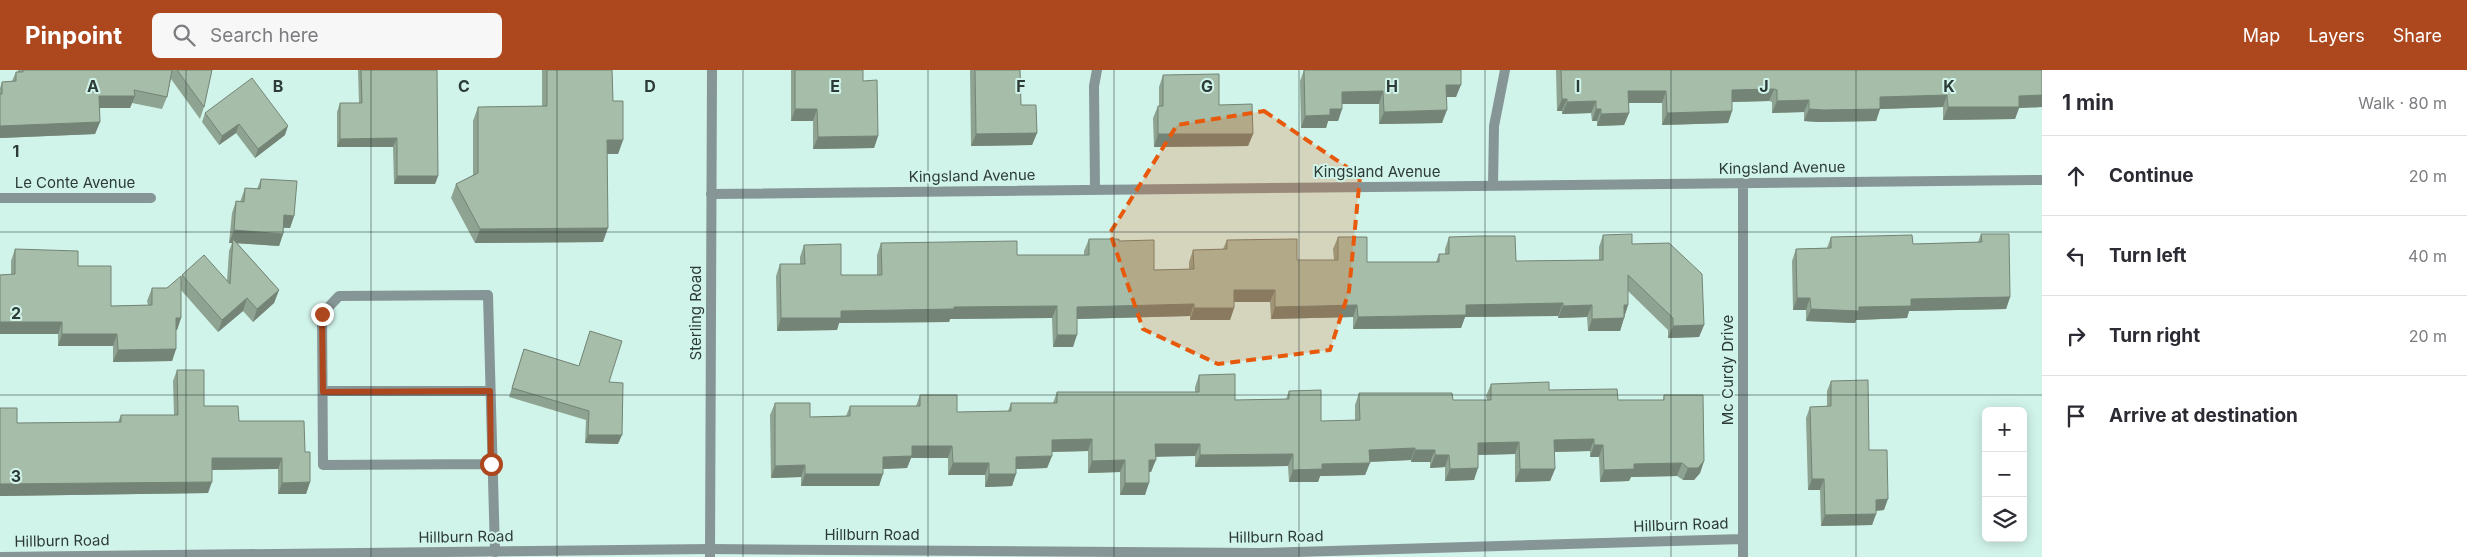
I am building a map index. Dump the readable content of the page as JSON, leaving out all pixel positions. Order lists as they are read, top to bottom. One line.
{"streets":{"street":["Kingsland Avenue","Le Conte Avenue","Sterling Road","Mc Curdy Drive","Hillburn Road"]},"crossings":[["Kingsland Avenue","Sterling Road"],["Kingsland Avenue","Mc Curdy Drive"],["Sterling Road","Hillburn Road"],["Mc Curdy Drive","Hillburn Road"]],"page":{"header":"Pinpoint","search":"Search here","nav":["Map","Layers","Share"],"heading":["1 min","Walk · 80 m"],"list":[["Continue","20 m"],["Turn left","40 m"],["Turn right","20 m"],"Arrive at destination"],"map_buttons":["+","−"]},"grid":{"columns":["A","B","C","D","E","F","G","H","I","J","K"],"rows":["1","2","3"]}}
